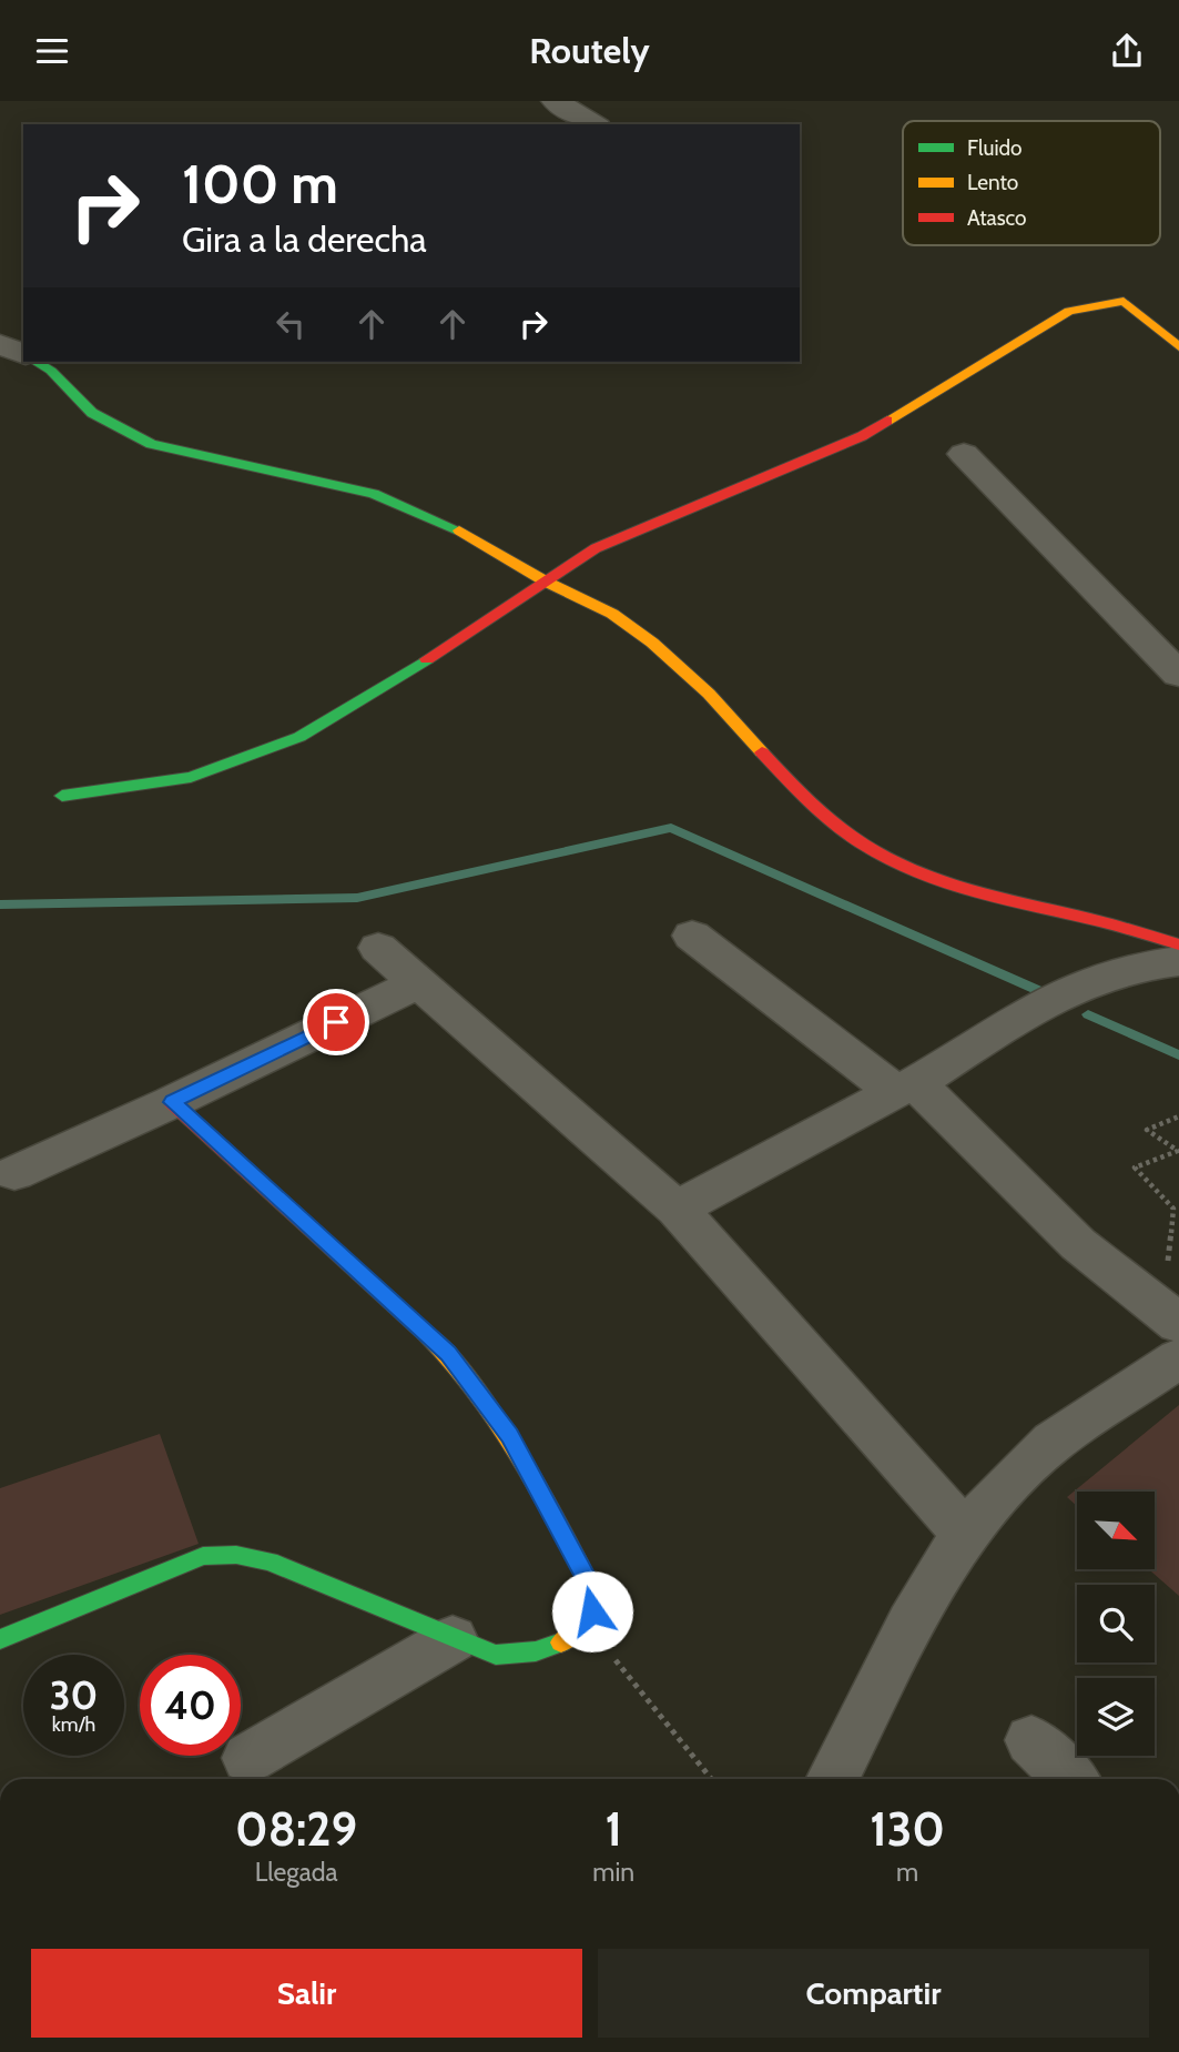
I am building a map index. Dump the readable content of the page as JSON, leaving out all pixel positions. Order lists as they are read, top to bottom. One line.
{"legend":["Fluido","Lento","Atasco"],"north":"bottom right","page":{"header":"Routely","turn":["100 m","Gira a la derecha"],"speed":"30 km/h","limit":"40","eta":["08:29","Llegada","1","min","130","m"],"buttons":["Salir","Compartir"]}}
